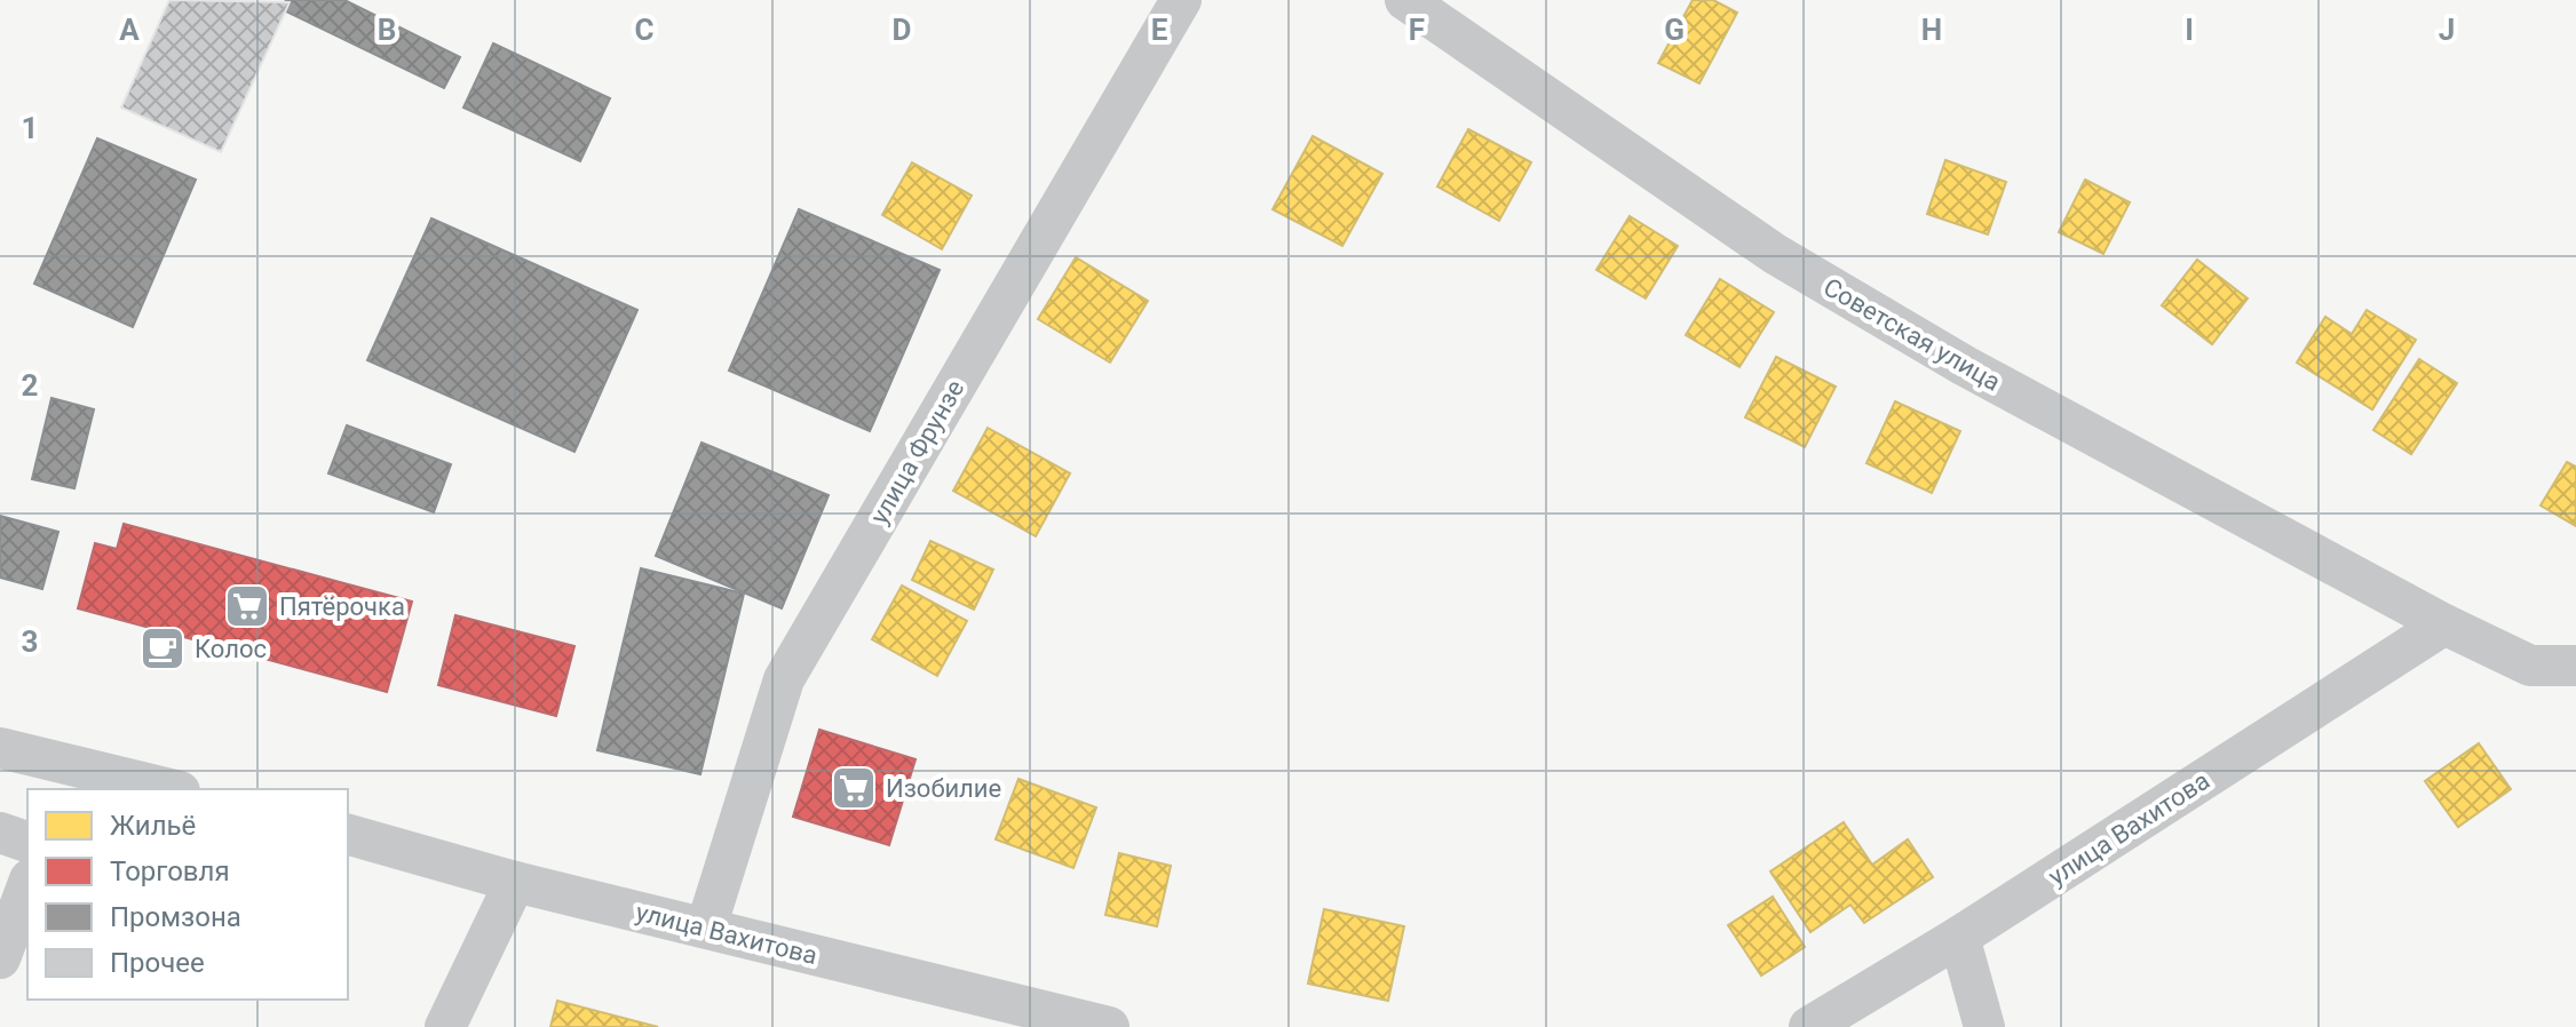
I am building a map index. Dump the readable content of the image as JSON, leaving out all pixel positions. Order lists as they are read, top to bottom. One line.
{"streets":{"street":["Советская улица","улица Фрунзе","улица Вахитова"]},"crossings":[["Советская улица","улица Вахитова"],["улица Фрунзе","улица Вахитова"]],"places":{"supermarket":["Пятёрочка","Изобилие"],"cafe":["Колос"]},"legend":["Жильё","Торговля","Промзона","Прочее"],"grid":{"columns":["A","B","C","D","E","F","G","H","I","J"],"rows":["1","2","3"]}}
